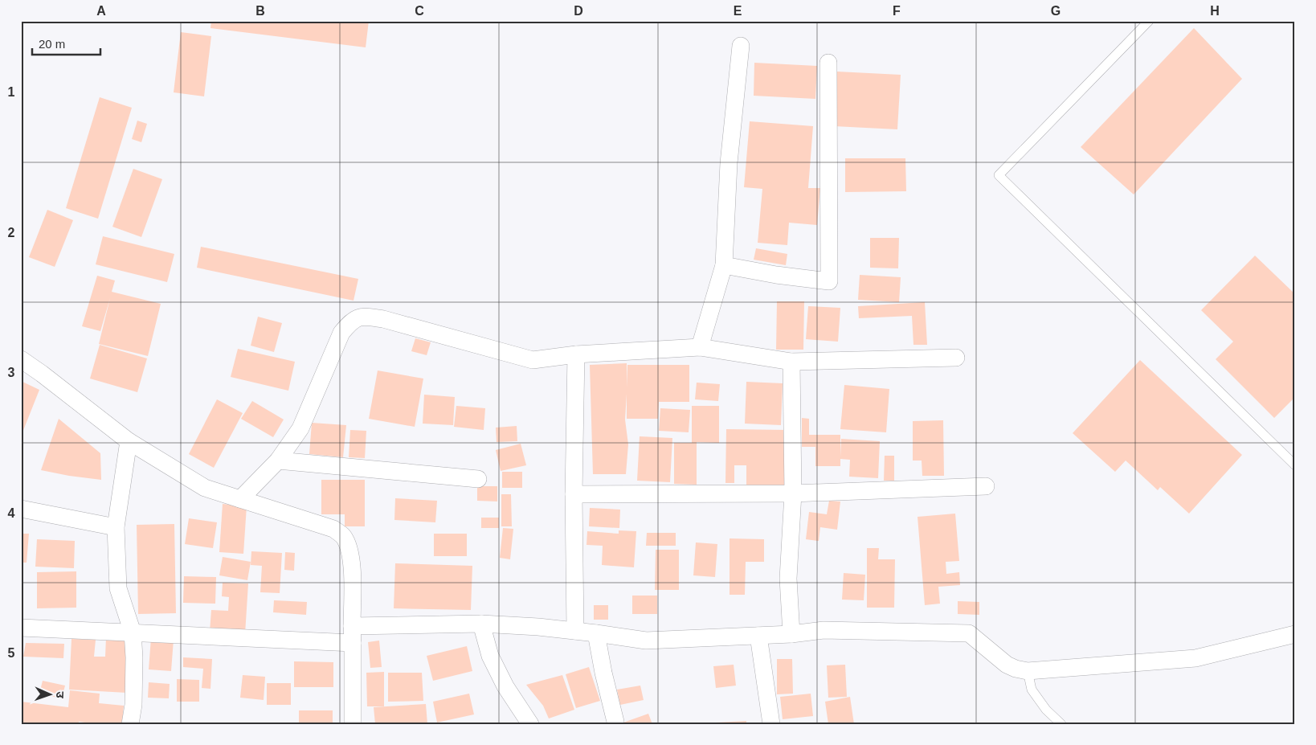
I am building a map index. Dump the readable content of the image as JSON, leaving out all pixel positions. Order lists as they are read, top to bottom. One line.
{"scale_bar":"20 m","north":"right","grid":{"columns":["A","B","C","D","E","F","G","H"],"rows":["1","2","3","4","5"]}}
